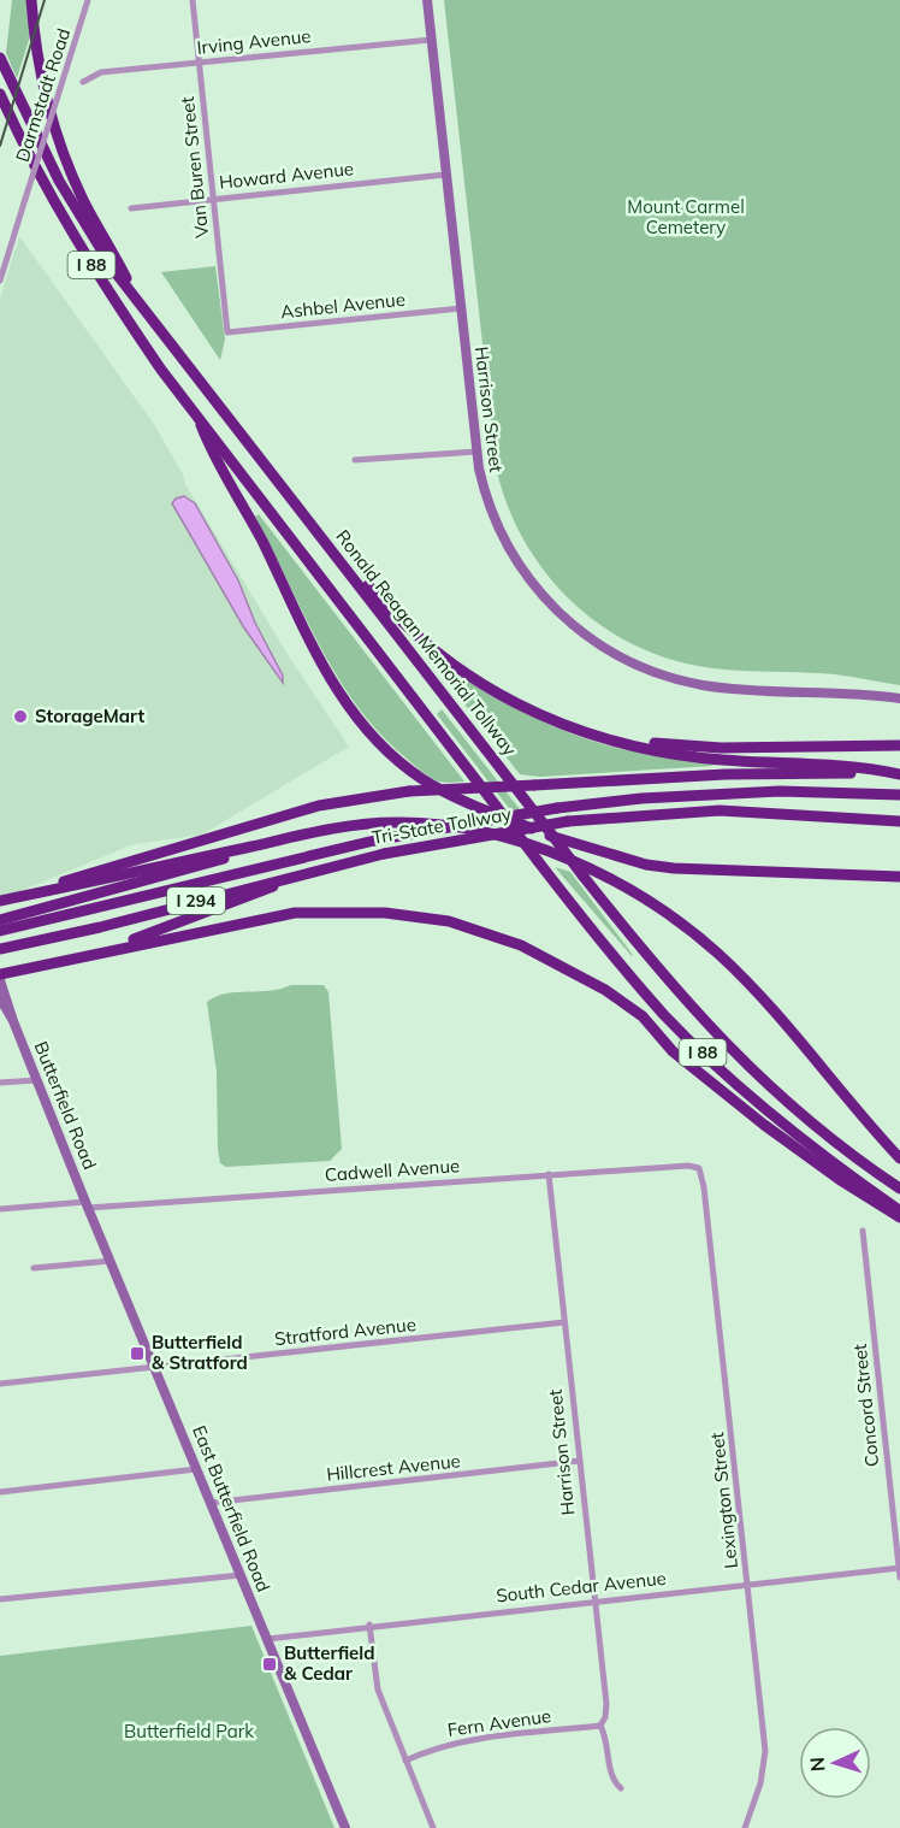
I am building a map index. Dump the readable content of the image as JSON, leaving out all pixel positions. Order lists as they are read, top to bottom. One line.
{"streets":{"highway":["I 88","Ronald Reagan Memorial Tollway","Tri-State Tollway","I 294"],"main road":["Harrison Street","Butterfield Road","East Butterfield Road"],"street":["Irving Avenue","Darmstadt Road","Van Buren Street","Howard Avenue","Ashbel Avenue","Cadwell Avenue","Stratford Avenue","Concord Street","Hillcrest Avenue","Lexington Street","South Cedar Avenue","Fern Avenue"]},"crossings":[["Irving Avenue","Van Buren Street"],["Irving Avenue","Harrison Street"],["Van Buren Street","Howard Avenue"],["Van Buren Street","Ashbel Avenue"],["Howard Avenue","Harrison Street"],["Ashbel Avenue","Harrison Street"],["Harrison Street","Cadwell Avenue"],["Harrison Street","Stratford Avenue"],["Harrison Street","Hillcrest Avenue"],["Harrison Street","South Cedar Avenue"],["Harrison Street","Fern Avenue"],["Butterfield Road","Cadwell Avenue"],["Butterfield Road","East Butterfield Road"],["Cadwell Avenue","Lexington Street"],["Cadwell Avenue","East Butterfield Road"],["Stratford Avenue","East Butterfield Road"],["Concord Street","South Cedar Avenue"],["Hillcrest Avenue","East Butterfield Road"],["Lexington Street","South Cedar Avenue"],["East Butterfield Road","South Cedar Avenue"]],"parks":["Mount Carmel Cemetery","Butterfield Park"],"places":{"other":["StorageMart"],"transit":["Butterfield & Stratford","Butterfield & Cedar"]},"north":"left"}
